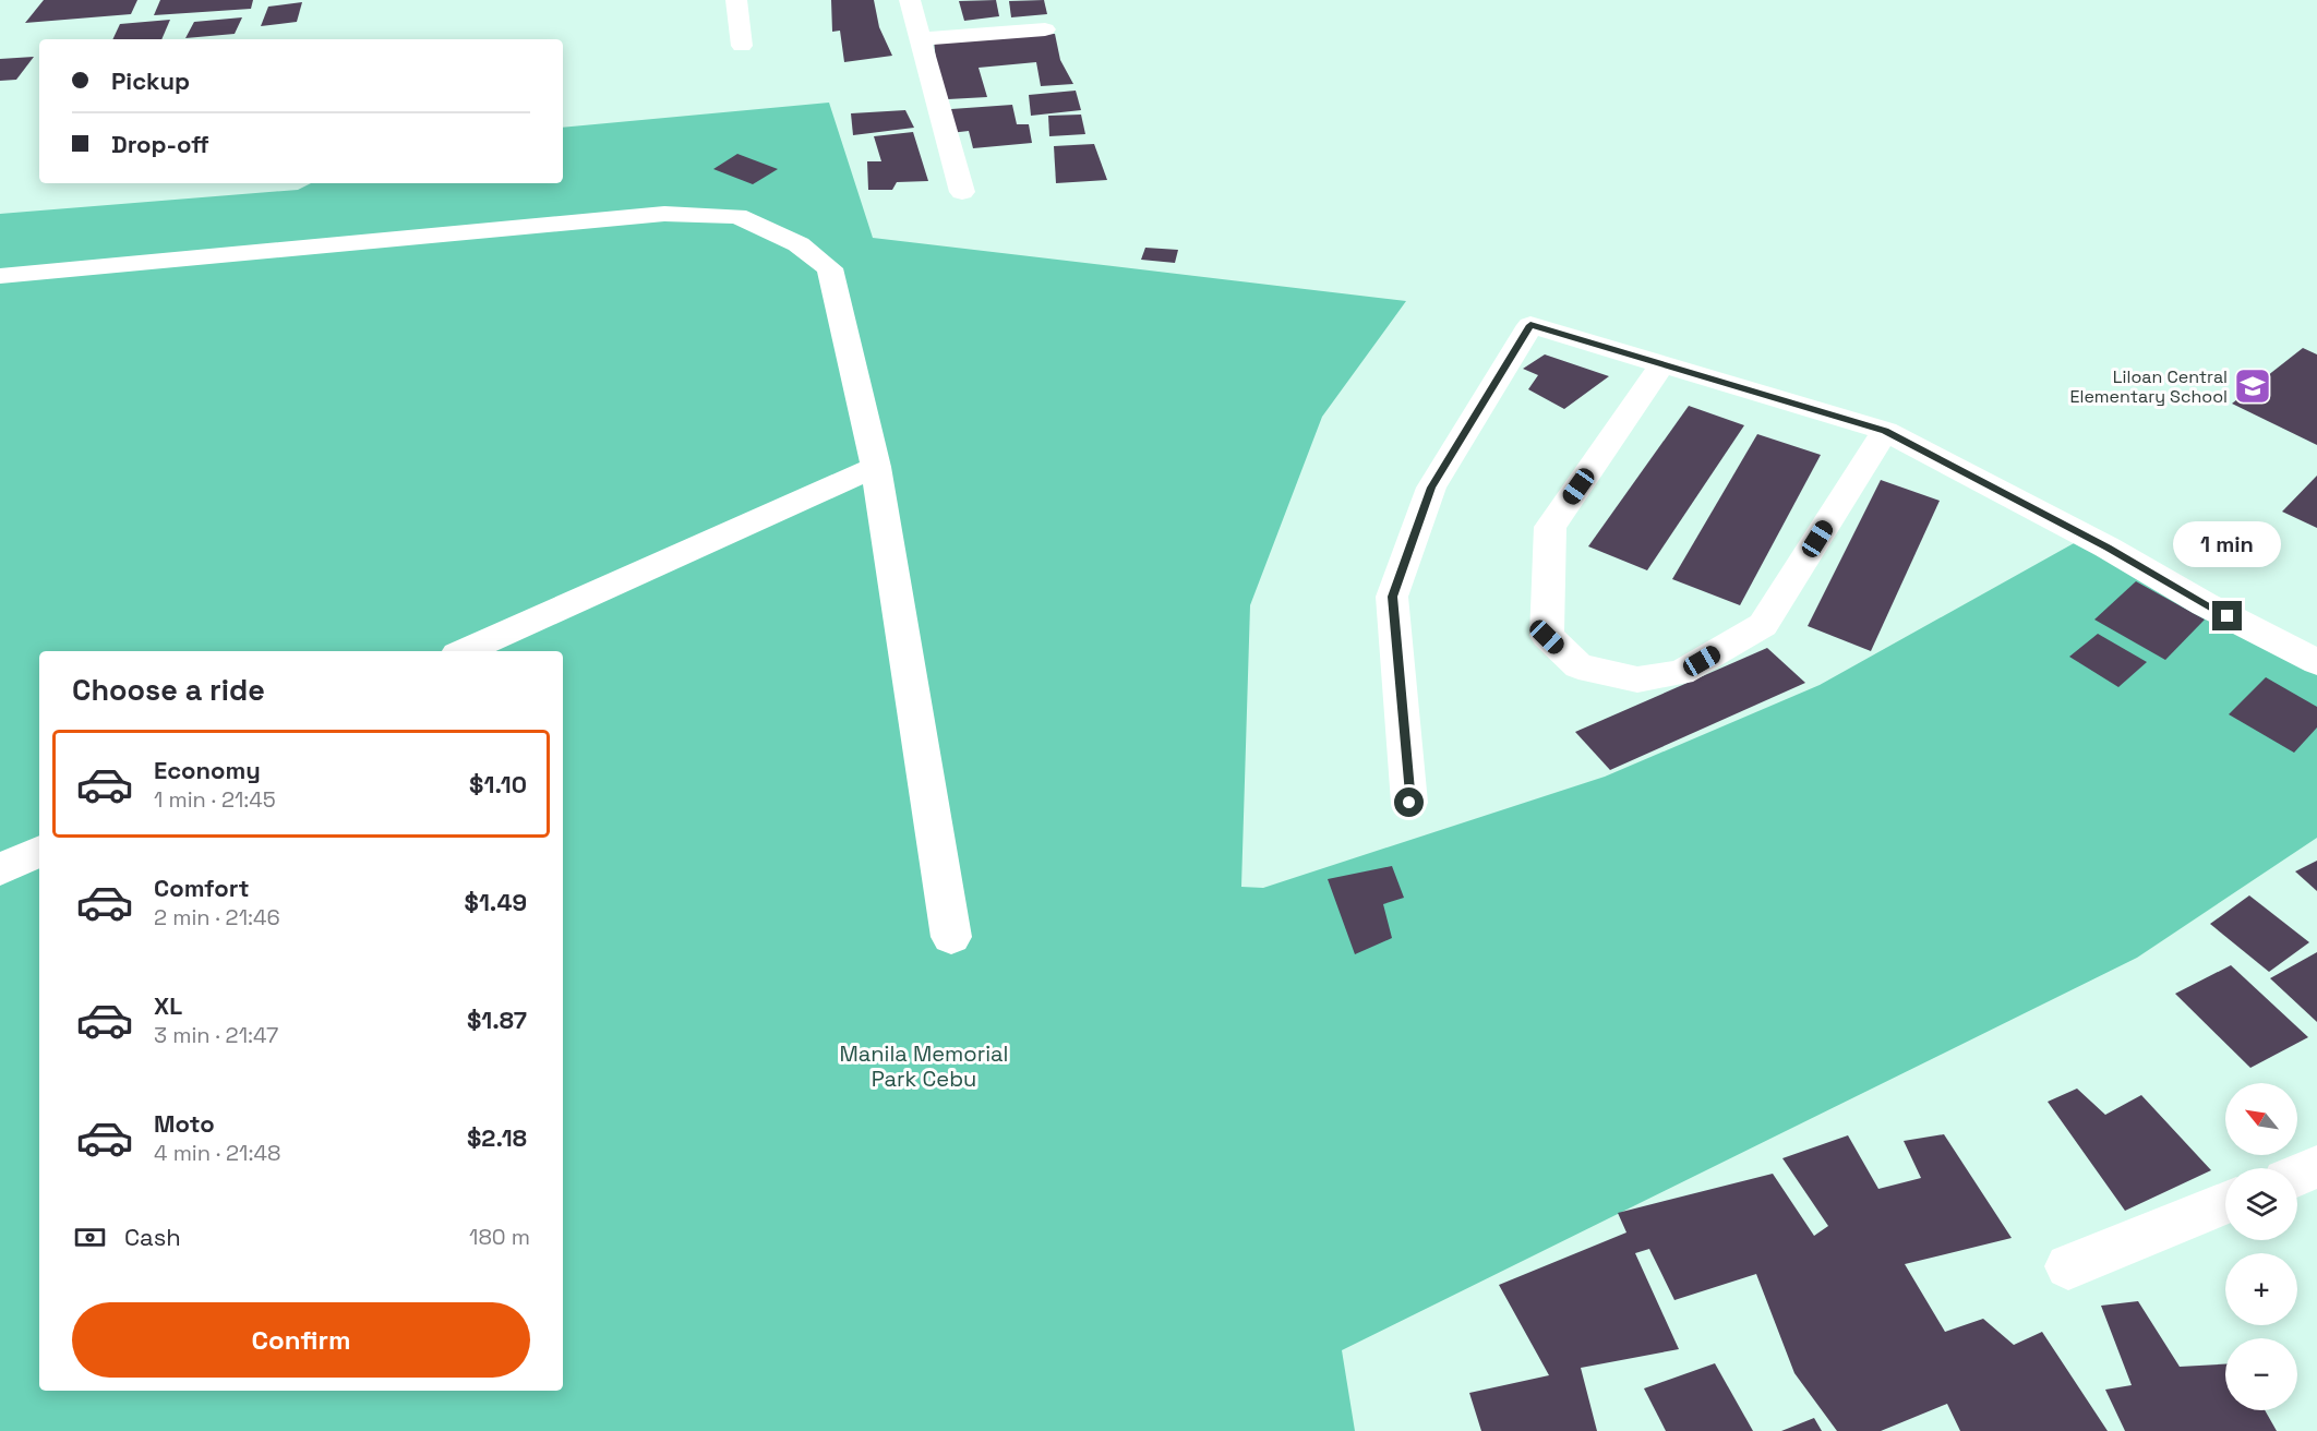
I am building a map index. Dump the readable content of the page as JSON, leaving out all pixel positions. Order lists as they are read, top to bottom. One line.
{"parks":["Manila Memorial Park Cebu"],"places":{"school or university":["Liloan Central Elementary School"]},"north":"top left","page":{"banner":["Pickup","Drop-off"],"bubble":"1 min","heading":"Choose a ride","list":[{"name":"Economy","note":"1 min · 21:45","value":"$1.10"},{"name":"Comfort","note":"2 min · 21:46","value":"$1.49"},{"name":"XL","note":"3 min · 21:47","value":"$1.87"},{"name":"Moto","note":"4 min · 21:48","value":"$2.18"}],"map_buttons":["+","−"],"pay":["Cash","180 m"],"buttons":"Confirm"}}
